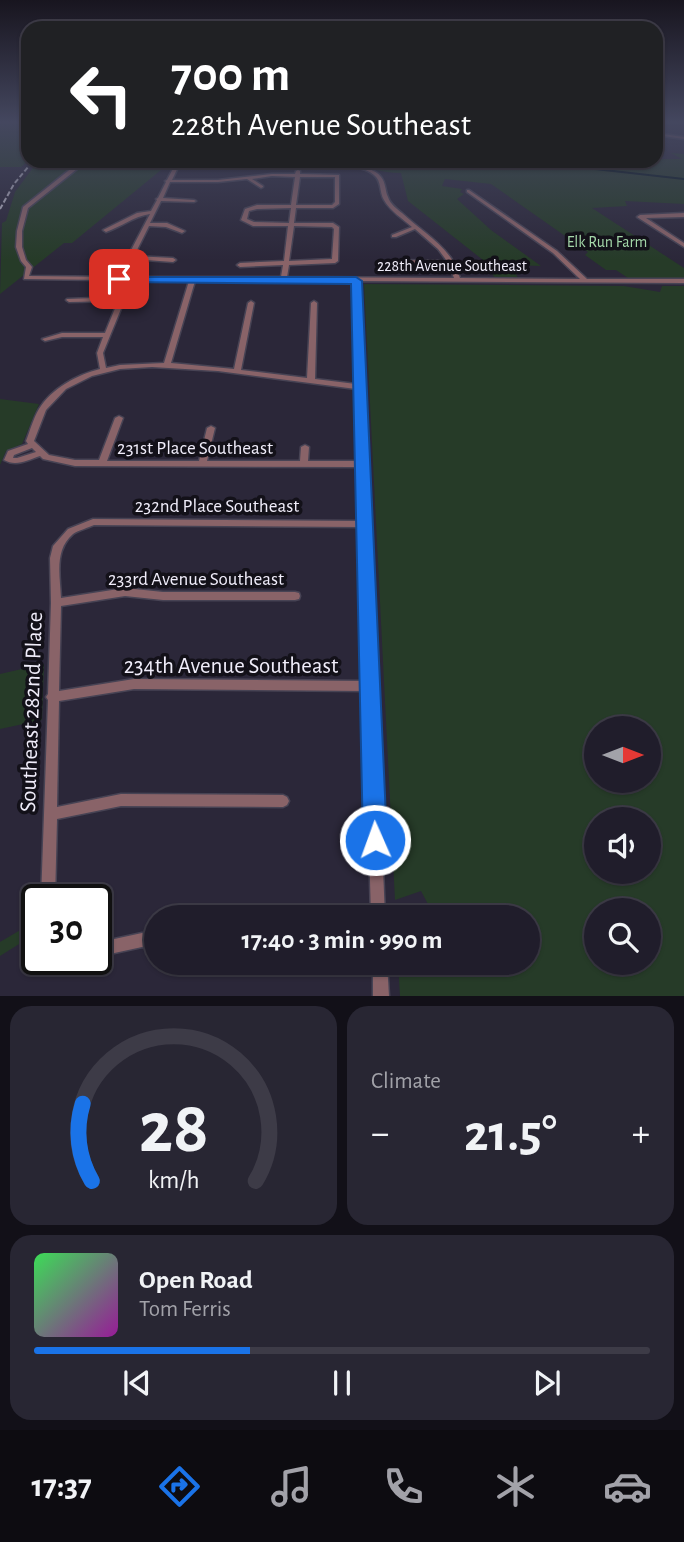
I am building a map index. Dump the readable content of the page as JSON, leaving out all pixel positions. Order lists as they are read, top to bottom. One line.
{"streets":{"street":["228th Avenue Southeast","231st Place Southeast","232nd Place Southeast","233rd Avenue Southeast","234th Avenue Southeast","Southeast 282nd Place"]},"crossings":[["232nd Place Southeast","Southeast 282nd Place"],["233rd Avenue Southeast","Southeast 282nd Place"],["234th Avenue Southeast","Southeast 282nd Place"]],"parks":["Elk Run Farm"],"north":"right","page":{"turn":["700 m","228th Avenue Southeast"],"limit":"30","trip":"17:40 · 3 min · 990 m","tile":"Climate","heat":["−","21.5°","+"],"song":["Open Road","Tom Ferris"],"tabs":"17:37","gauge":["28","km/h"]}}
